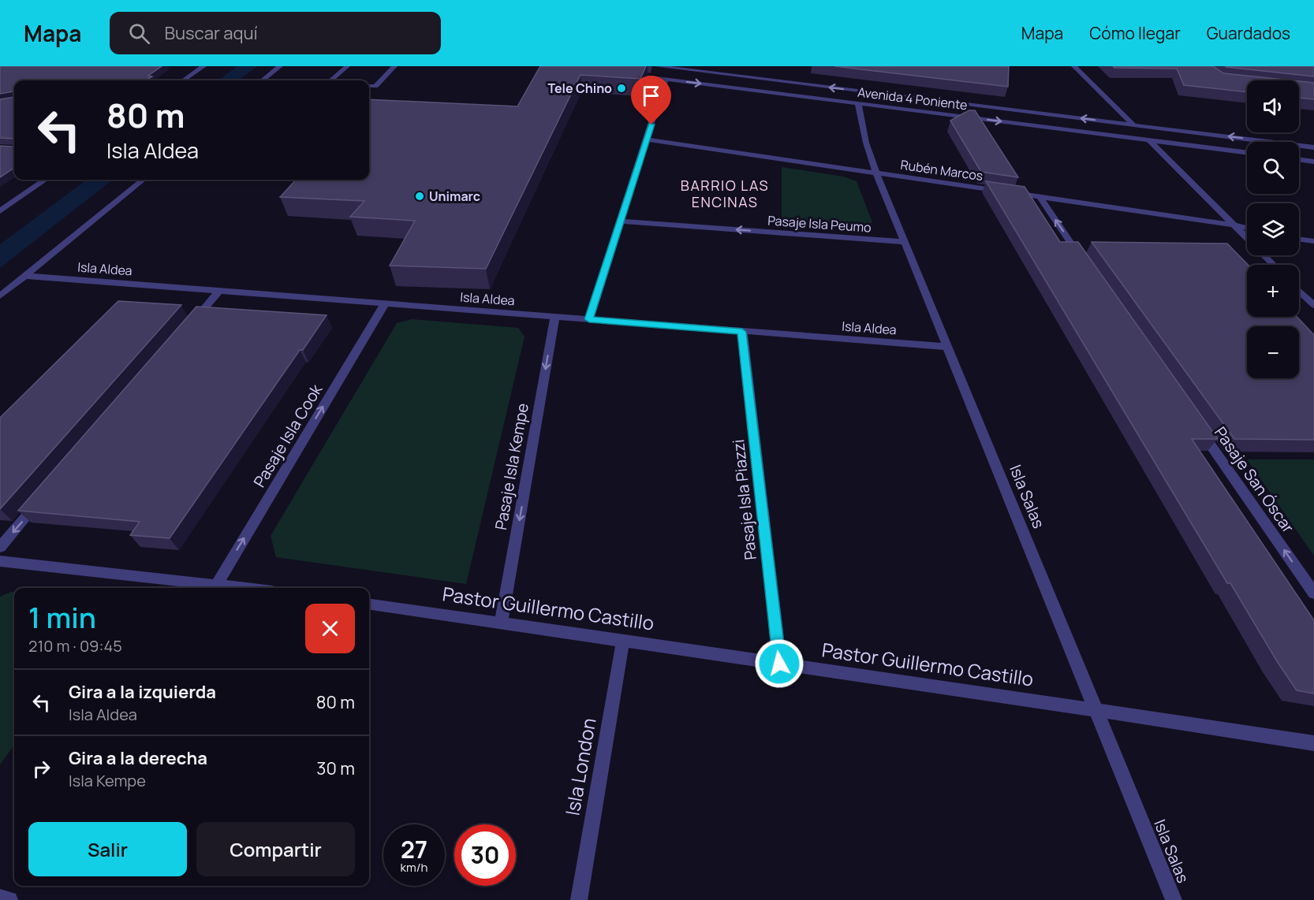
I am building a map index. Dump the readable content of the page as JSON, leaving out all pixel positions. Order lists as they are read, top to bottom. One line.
{"streets":{"street":["Avenida 4 Poniente","Rubén Marcos","Pasaje Isla Peumo","Isla Aldea","Pasaje Isla Cook","Pasaje Isla Kempe","Pasaje San Óscar","Isla Salas","Pasaje Isla Piazzi","Pastor Guillermo Castillo","Isla London"]},"crossings":[["Avenida 4 Poniente","Isla Salas"],["Rubén Marcos","Isla Salas"],["Pasaje Isla Peumo","Isla Salas"],["Isla Aldea","Pasaje Isla Cook"],["Isla Aldea","Pasaje Isla Kempe"],["Isla Aldea","Isla Salas"],["Isla Aldea","Pasaje Isla Piazzi"],["Pasaje Isla Kempe","Pastor Guillermo Castillo"],["Isla Salas","Pastor Guillermo Castillo"],["Pasaje Isla Piazzi","Pastor Guillermo Castillo"],["Pastor Guillermo Castillo","Isla London"]],"one_way":["Pasaje Isla Peumo","Pasaje Isla Cook","Pasaje Isla Kempe","Pasaje San Óscar"],"districts":["BARRIO LAS ENCINAS"],"places":["Tele Chino","Unimarc"],"page":{"header":"Mapa","search":"Buscar aquí","nav":["Mapa","Cómo llegar","Guardados"],"map_buttons":["+","−"],"turn":["80 m","Isla Aldea"],"heading":["1 min","210 m · 09:45"],"list":[{"name":"Gira a la izquierda","note":"Isla Aldea","value":"80 m"},{"name":"Gira a la derecha","note":"Isla Kempe","value":"30 m"}],"buttons":["Salir","Compartir"],"speed":"27 km/h","limit":"30"}}
